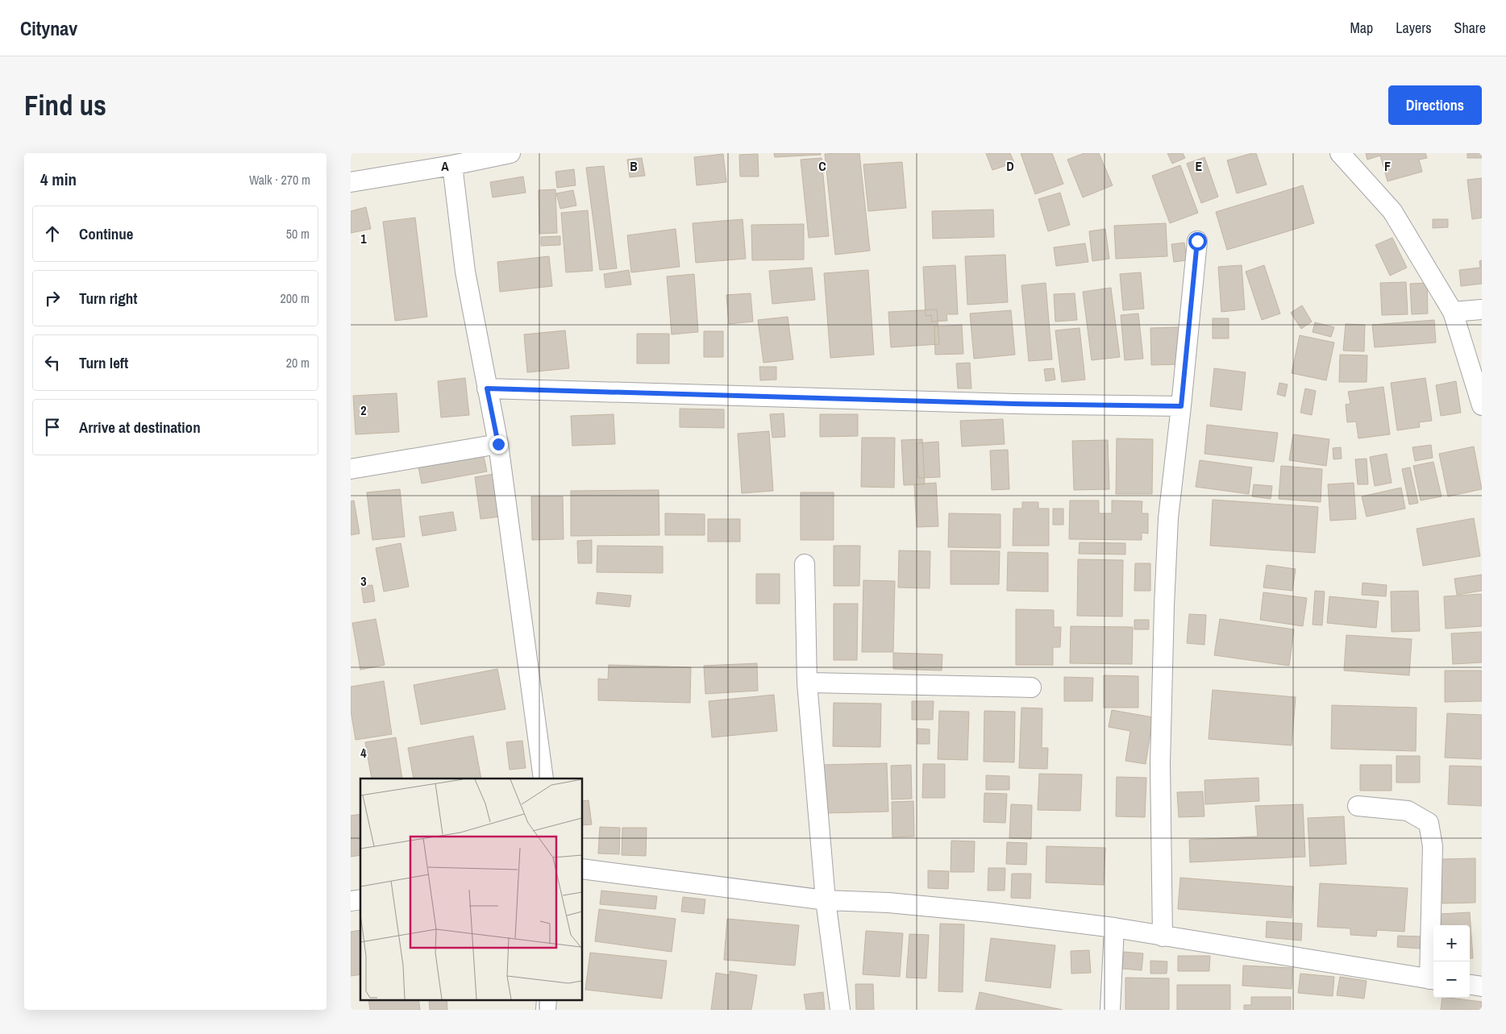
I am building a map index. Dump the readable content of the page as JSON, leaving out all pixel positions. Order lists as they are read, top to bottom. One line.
{"page":{"header":"Citynav","nav":["Map","Layers","Share"],"buttons":"Directions","title":"Find us","heading":["4 min","Walk · 270 m"],"list":[["Continue","50 m"],["Turn right","200 m"],["Turn left","20 m"],"Arrive at destination"],"map_buttons":["+","−"]},"grid":{"columns":["A","B","C","D","E","F"],"rows":["1","2","3","4"]}}
